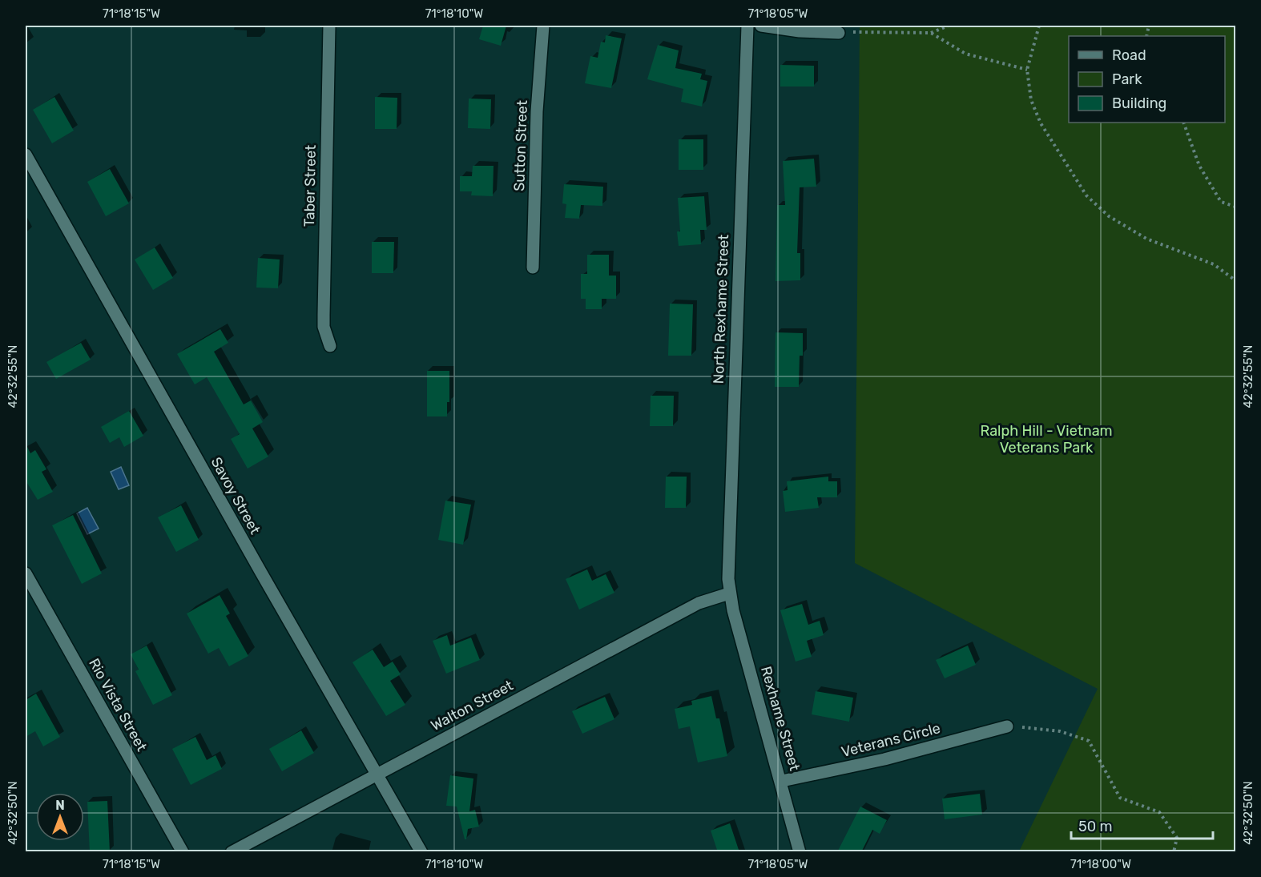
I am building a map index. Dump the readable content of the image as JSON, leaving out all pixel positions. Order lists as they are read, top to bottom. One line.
{"streets":{"street":["Sutton Street","Taber Street","North Rexhame Street","Savoy Street","Rio Vista Street","Walton Street","Rexhame Street","Veterans Circle"]},"crossings":[["North Rexhame Street","Walton Street"],["North Rexhame Street","Rexhame Street"],["Savoy Street","Walton Street"],["Walton Street","Rexhame Street"],["Rexhame Street","Veterans Circle"]],"parks":["Ralph Hill - Vietnam Veterans Park"],"legend":["Road","Park","Building"],"scale_bar":"50 m","north":"top","coordinates":["71°18'15\"W","71°18'10\"W","71°18'05\"W","42°32'55\"N","42°32'50\"N","71°18'00\"W"]}
